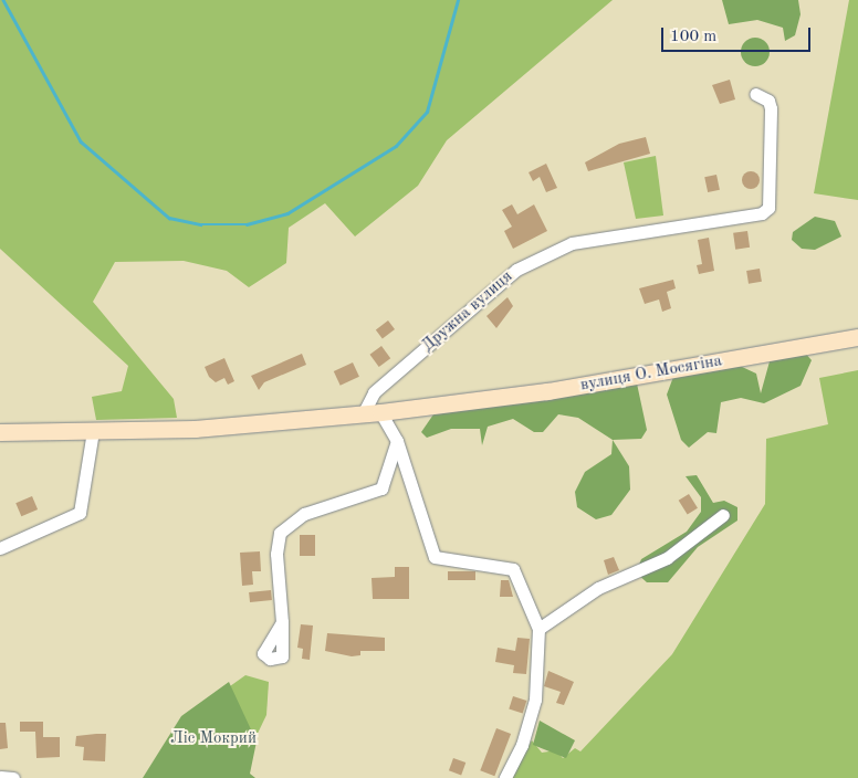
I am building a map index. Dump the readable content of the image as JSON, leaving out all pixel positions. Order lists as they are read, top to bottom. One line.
{"streets":{"main road":["вулиця О. Мосягіна"],"street":["Дружна вулиця"]},"crossings":[["Дружна вулиця","вулиця О. Мосягіна"]],"parks":["Ліс Мокрий"],"scale_bar":"100 m"}
